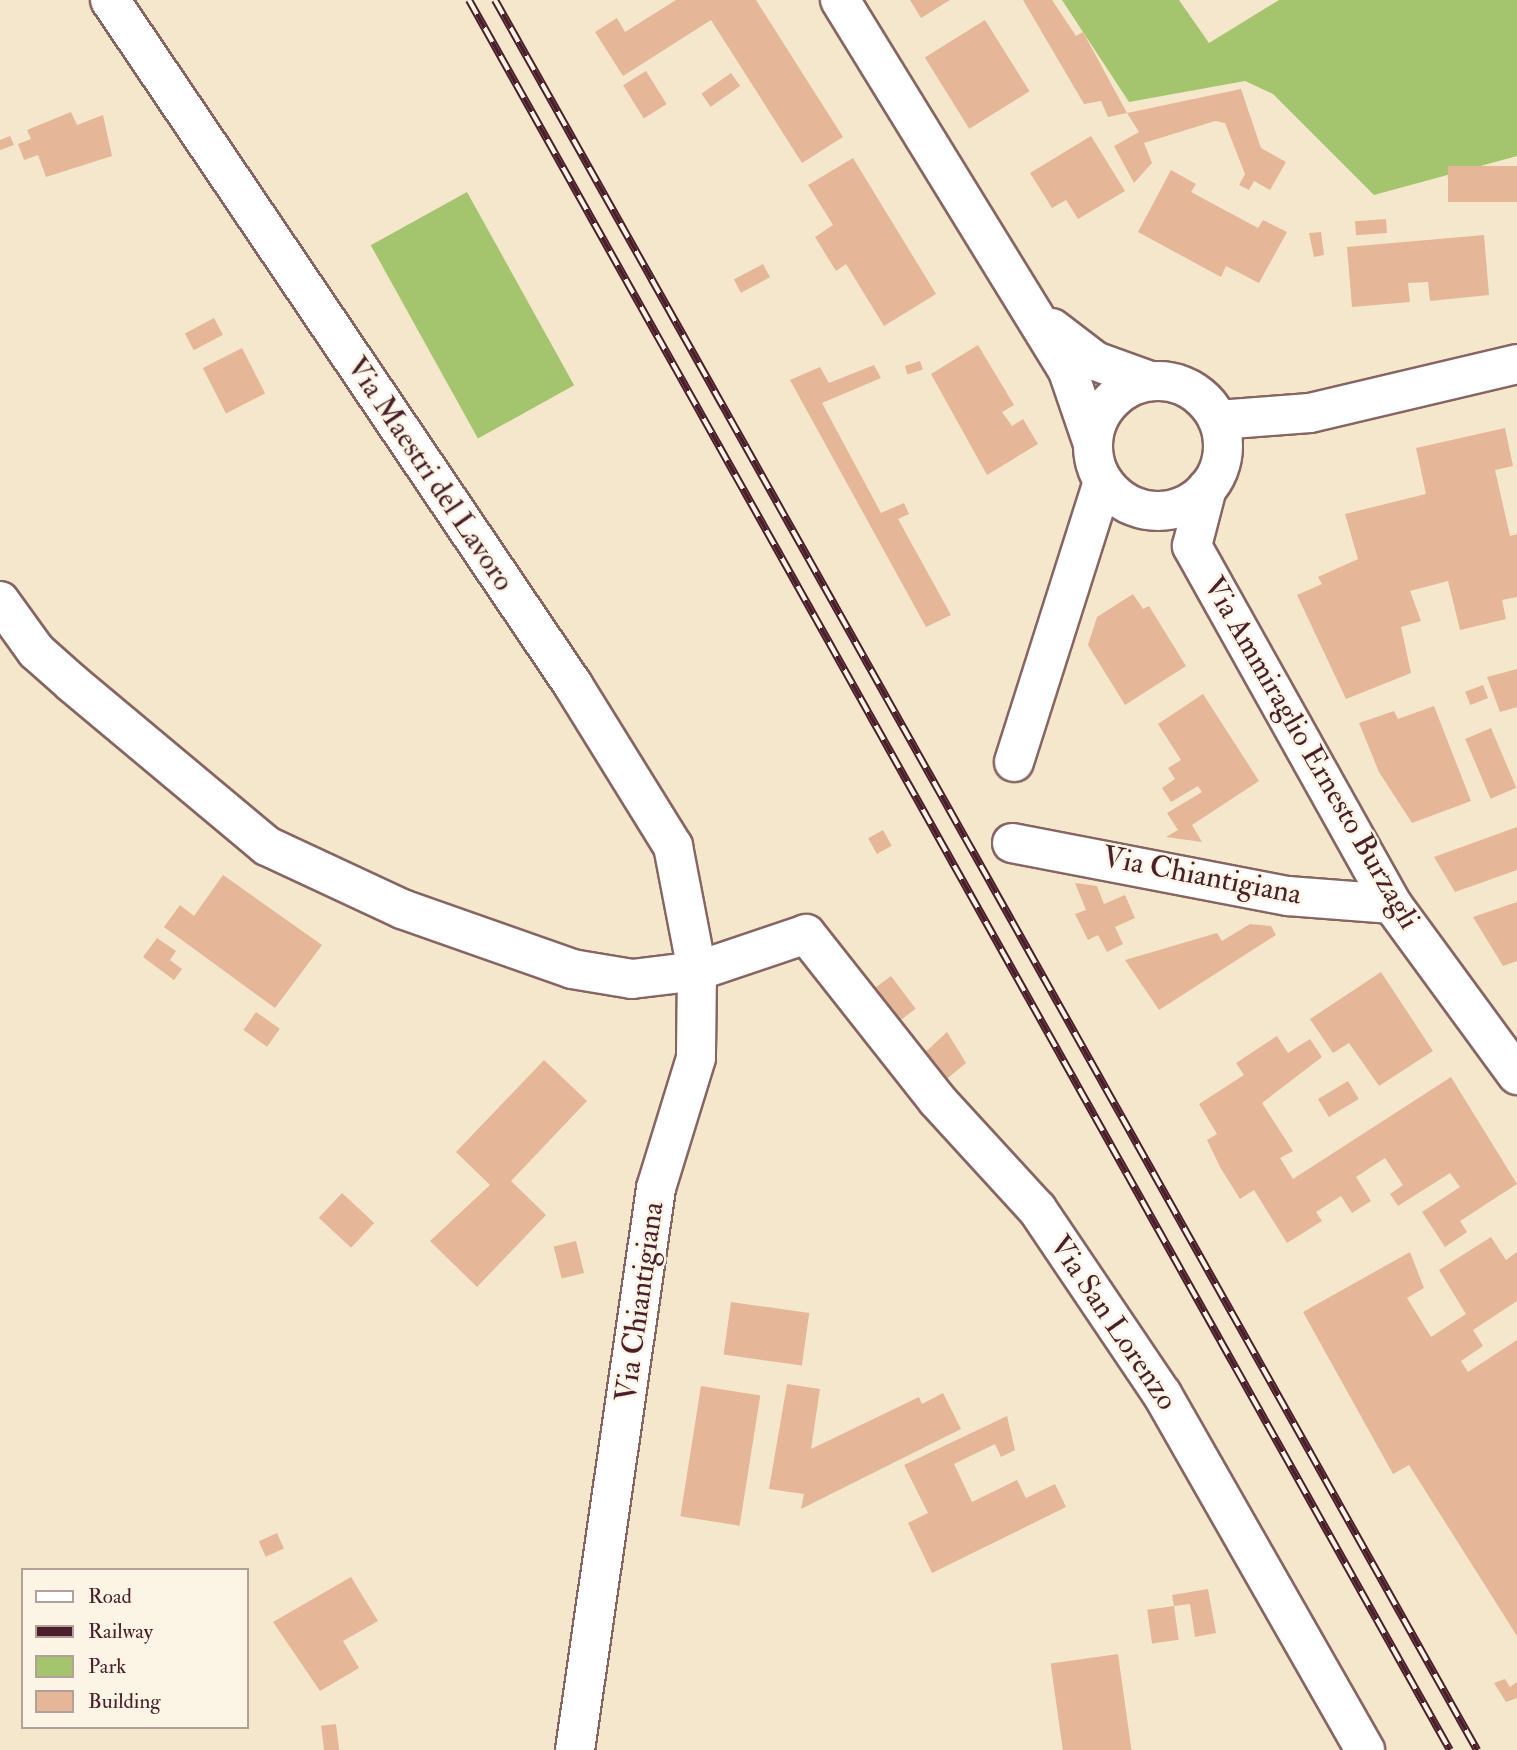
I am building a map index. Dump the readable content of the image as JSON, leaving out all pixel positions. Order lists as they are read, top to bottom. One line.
{"streets":{"street":["Via Maestri del Lavoro","Via Ammiraglio Ernesto Burzagli","Via Chiantigiana","Via San Lorenzo"]},"crossings":[["Via Maestri del Lavoro","Via Chiantigiana"],["Via Maestri del Lavoro","Via San Lorenzo"],["Via Ammiraglio Ernesto Burzagli","Via Chiantigiana"],["Via Chiantigiana","Via San Lorenzo"]],"legend":["Road","Railway","Park","Building"]}
